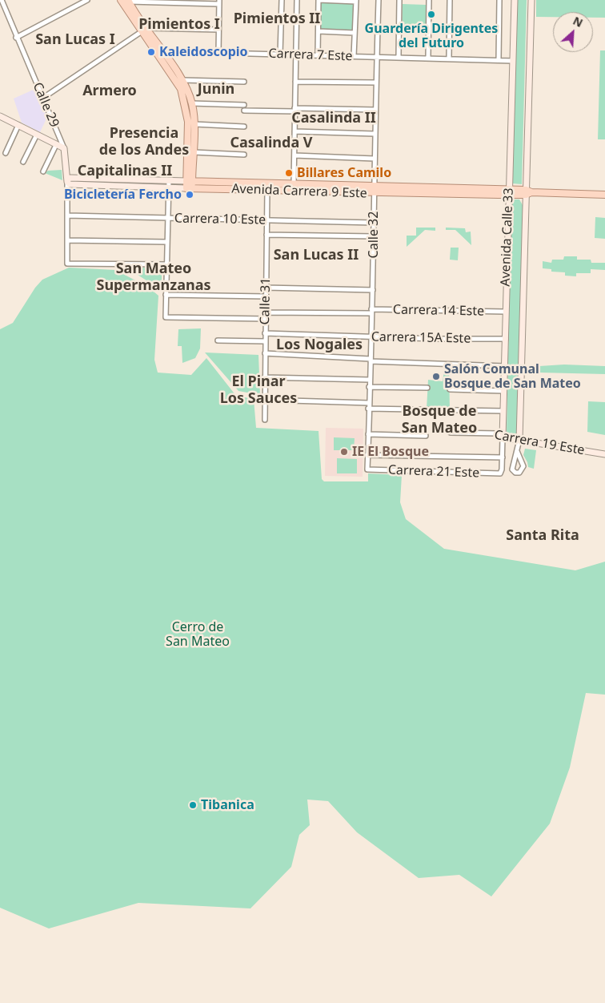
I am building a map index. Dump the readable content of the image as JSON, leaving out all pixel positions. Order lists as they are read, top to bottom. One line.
{"streets":{"main road":["Avenida Carrera 9 Este"],"street":["Carrera 7 Este","Calle 29","Carrera 10 Este","Calle 32","Avenida Calle 33","Calle 31","Carrera 14 Este","Carrera 15A Este","Carrera 19 Este","Carrera 21 Este"]},"crossings":[["Carrera 7 Este","Calle 32"],["Carrera 7 Este","Avenida Calle 33"],["Calle 29","Avenida Carrera 9 Este"],["Calle 29","Carrera 10 Este"],["Avenida Carrera 9 Este","Calle 32"],["Avenida Carrera 9 Este","Avenida Calle 33"],["Avenida Carrera 9 Este","Calle 31"],["Carrera 10 Este","Calle 32"],["Carrera 10 Este","Calle 31"],["Calle 32","Carrera 14 Este"],["Calle 32","Carrera 15A Este"],["Calle 32","Carrera 21 Este"],["Avenida Calle 33","Carrera 14 Este"],["Avenida Calle 33","Carrera 15A Este"],["Avenida Calle 33","Carrera 19 Este"],["Avenida Calle 33","Carrera 21 Este"],["Calle 31","Carrera 14 Este"],["Calle 31","Carrera 15A Este"]],"districts":["Pimientos II","Pimientos I","San Lucas I","Junin","Armero","Casalinda II","Presencia de los Andes","Casalinda V","Capitalinas II","San Lucas II","San Mateo Supermanzanas","Los Nogales","El Pinar Los Sauces","Bosque de San Mateo","Santa Rita"],"parks":["Cerro de San Mateo"],"places":["Guardería Dirigentes del Futuro","Kaleidoscopio","Billares Camilo","Bicicletería Fercho","Salón Comunal Bosque de San Mateo","IE El Bosque","Tibanica"],"north":"top right"}
